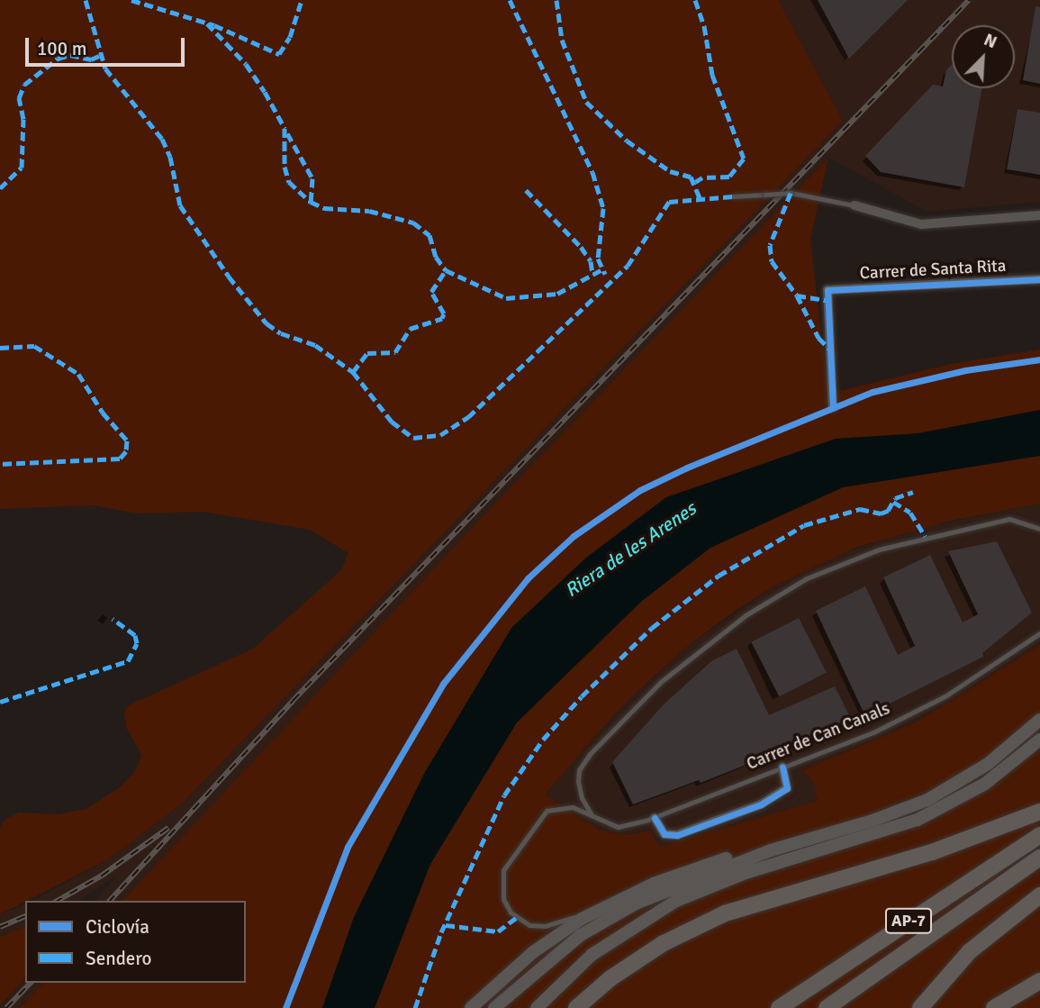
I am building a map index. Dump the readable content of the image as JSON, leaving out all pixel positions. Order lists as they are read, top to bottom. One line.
{"streets":{"highway":["AP-7"],"street":["Carrer de Santa Rita"],"lane":["Carrer de Can Canals"]},"water":["Riera de les Arenes"],"legend":["Ciclovía","Sendero"],"scale_bar":"100 m","north":"top right"}
